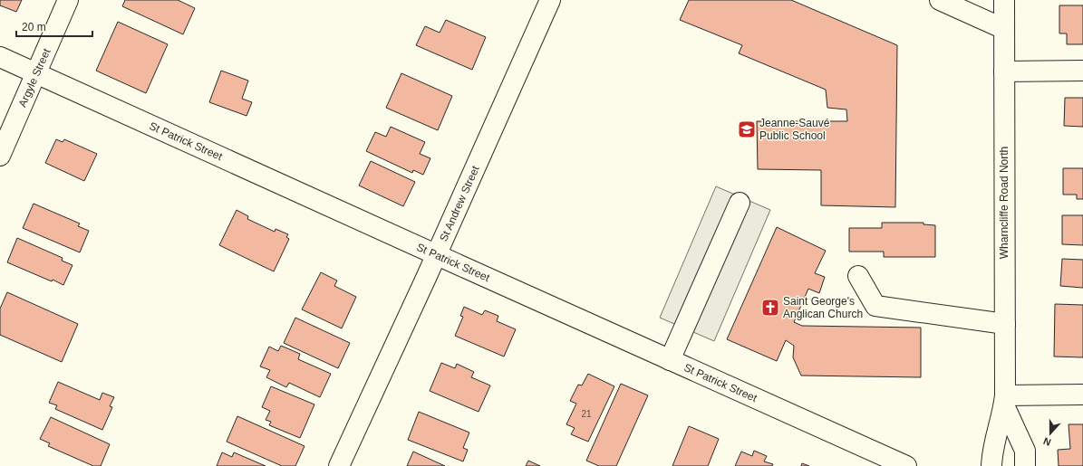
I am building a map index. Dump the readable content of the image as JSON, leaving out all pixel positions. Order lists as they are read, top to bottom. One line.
{"streets":{"street":["Argyle Street","St Patrick Street","Wharncliffe Road North","St Andrew Street"]},"crossings":[["Argyle Street","St Patrick Street"],["St Patrick Street","St Andrew Street"]],"places":{"school or university":["Jeanne-Sauvé Public School"],"church":["Saint George's Anglican Church"]},"house_numbers":["21"],"scale_bar":"20 m","north":"bottom"}
